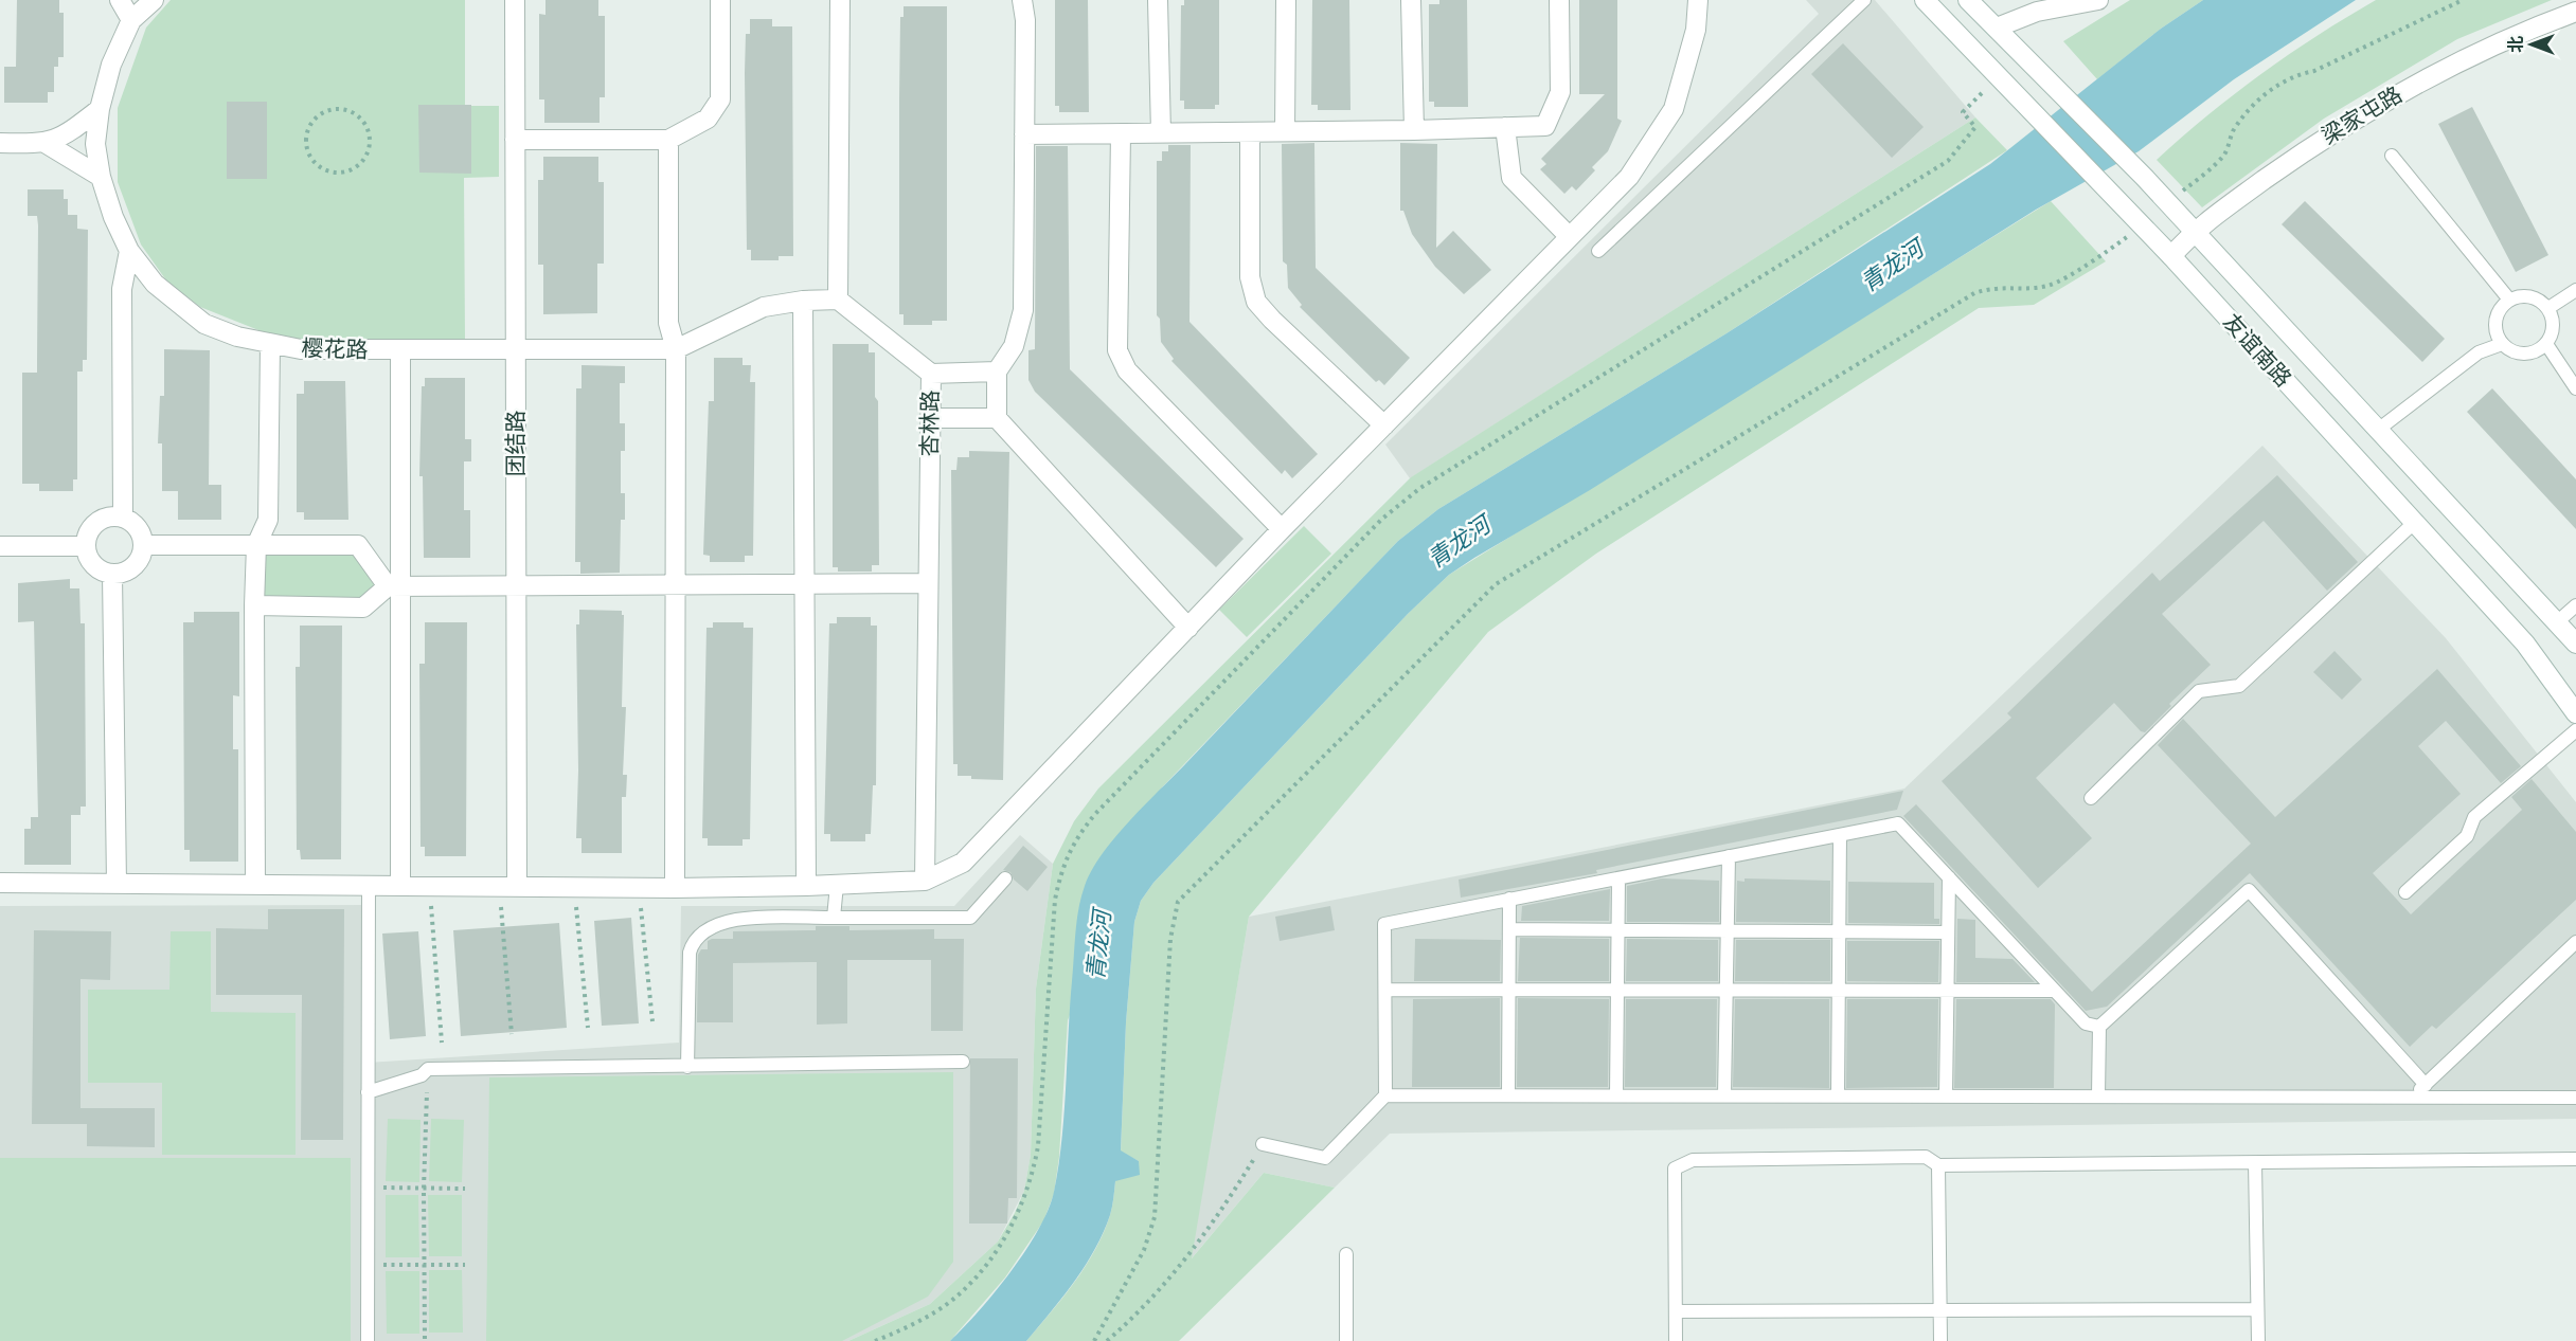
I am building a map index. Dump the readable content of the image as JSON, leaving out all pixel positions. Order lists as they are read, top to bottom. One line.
{"streets":{"street":["梁家屯路","樱花路","友谊南路","杏林路","团结路"]},"crossings":[["梁家屯路","友谊南路"],["樱花路","团结路"]],"water":["青龙河"],"north":"left"}
